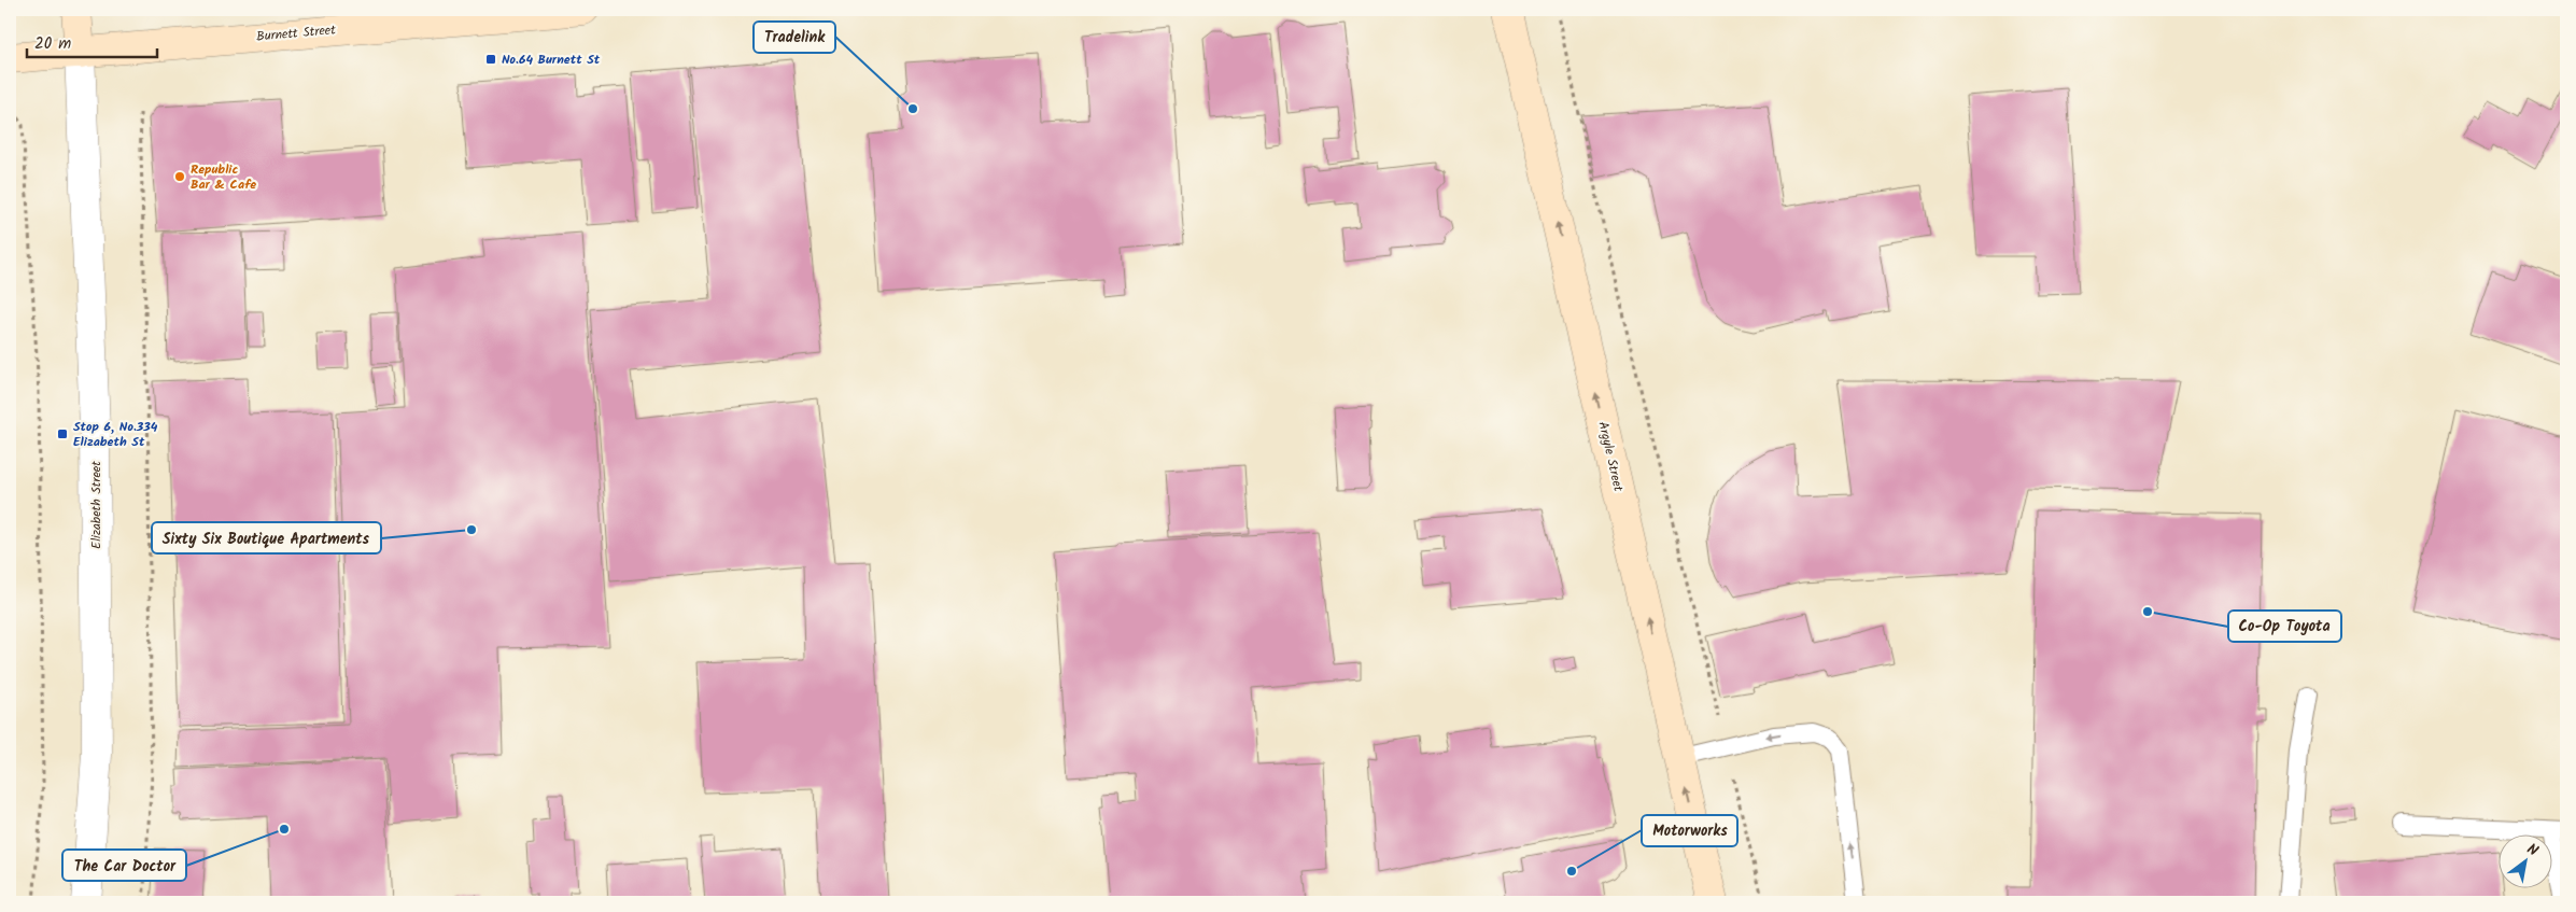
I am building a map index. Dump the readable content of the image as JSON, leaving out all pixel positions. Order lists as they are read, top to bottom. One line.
{"streets":{"main road":["Burnett Street","Argyle Street","Elizabeth Street"]},"crossings":[["Burnett Street","Elizabeth Street"]],"one_way":["Argyle Street"],"places":{"transit":["No.64 Burnett St","Stop 6, No.334 Elizabeth St"],"other":["Tradelink","Republic Bar & Cafe","Sixty Six Boutique Apartments","Co-Op Toyota","The Car Doctor","Motorworks"]},"scale_bar":"20 m","north":"top right"}
